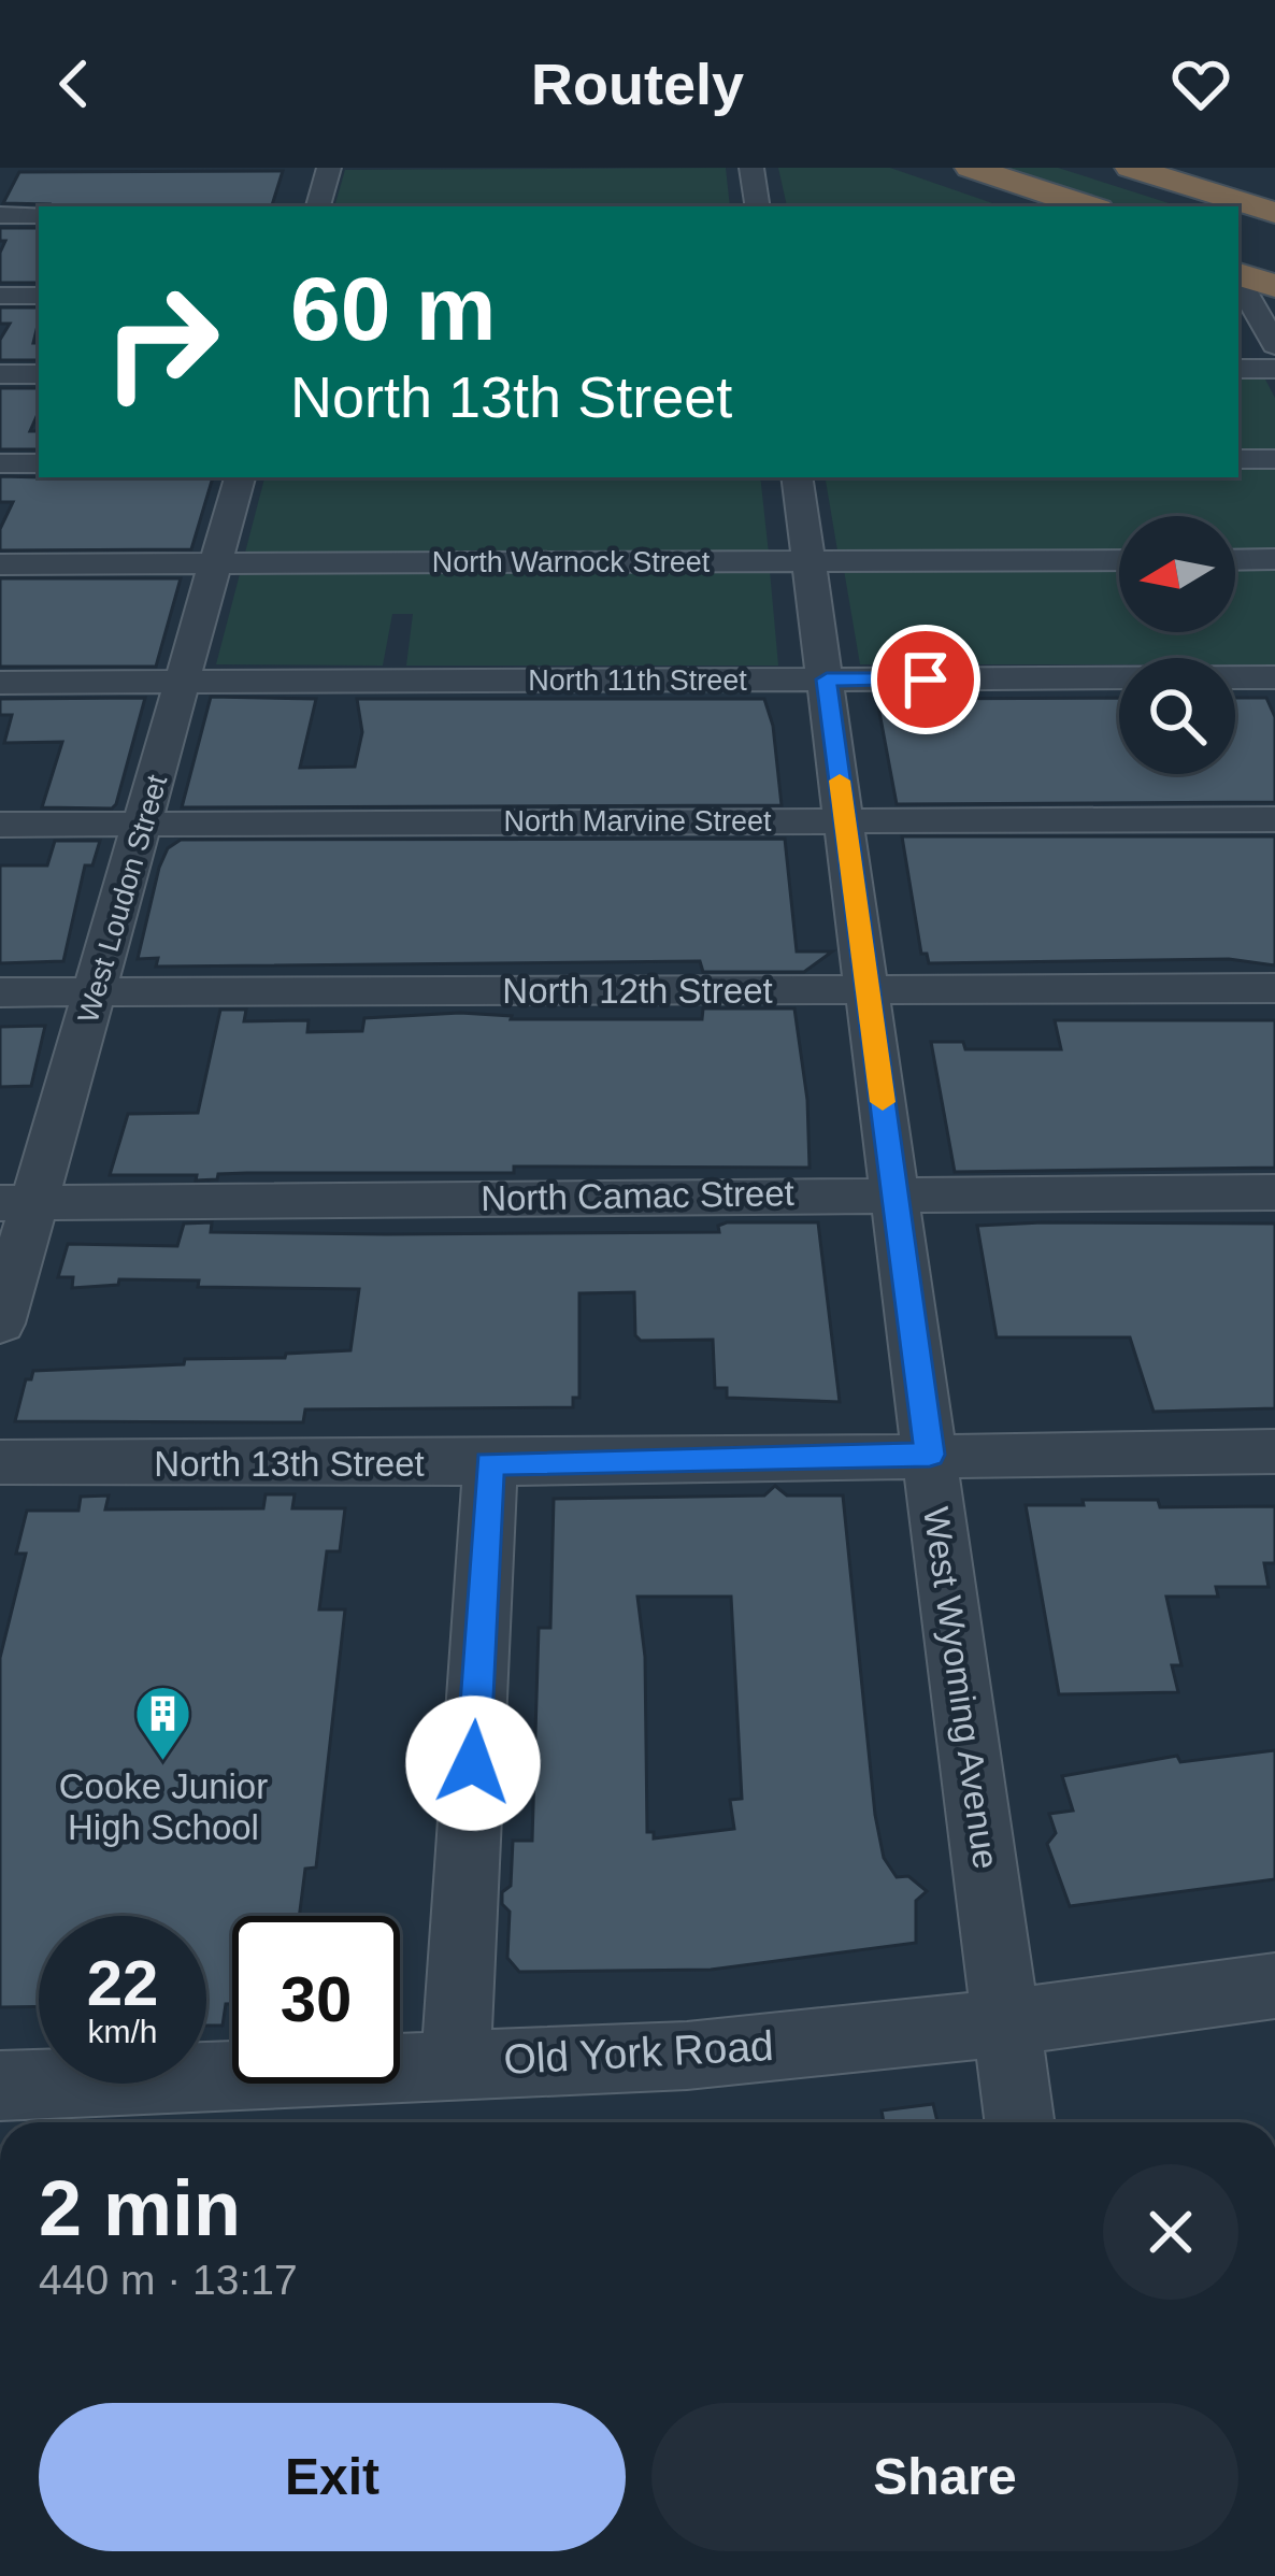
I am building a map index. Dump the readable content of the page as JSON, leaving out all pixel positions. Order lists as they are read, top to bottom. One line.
{"streets":{"street":["North Warnock Street","North 11th Street","North Marvine Street","West Loudon Street","North 12th Street","North Camac Street","North 13th Street","West Wyoming Avenue","Old York Road"]},"crossings":[["North Warnock Street","West Loudon Street"],["North Warnock Street","West Wyoming Avenue"],["North 11th Street","West Loudon Street"],["North 11th Street","West Wyoming Avenue"],["North Marvine Street","West Loudon Street"],["North Marvine Street","West Wyoming Avenue"],["West Loudon Street","North 12th Street"],["West Loudon Street","North Camac Street"],["North 12th Street","West Wyoming Avenue"],["North Camac Street","West Wyoming Avenue"],["North 13th Street","West Wyoming Avenue"],["West Wyoming Avenue","Old York Road"]],"places":{"building":["Cooke Junior High School"]},"north":"left","page":{"header":"Routely","turn":["60 m","North 13th Street"],"speed":"22 km/h","limit":"30","heading":["2 min","440 m · 13:17"],"buttons":["Exit","Share"]}}
